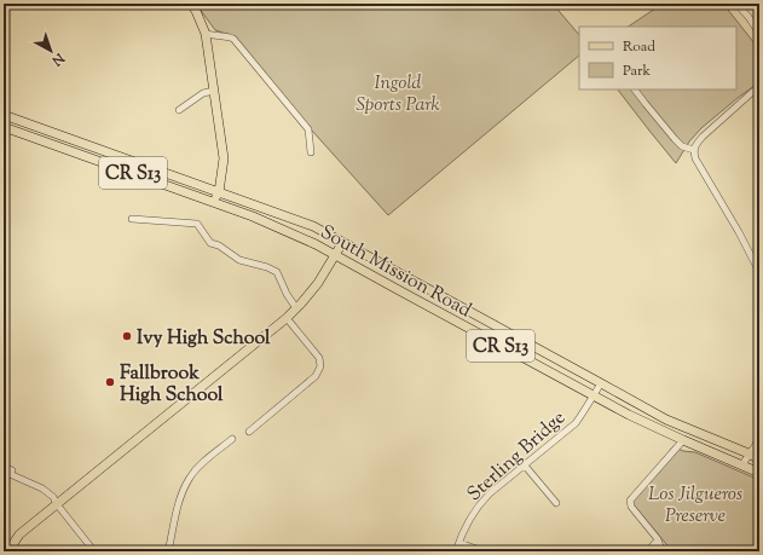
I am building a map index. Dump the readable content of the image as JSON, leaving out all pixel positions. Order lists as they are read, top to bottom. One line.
{"streets":{"main road":["CR S13","South Mission Road"],"street":["Sterling Bridge"]},"crossings":[["South Mission Road","Sterling Bridge"]],"parks":["Ingold Sports Park","Los Jilgueros Preserve"],"places":["Ivy High School","Fallbrook High School"],"legend":["Road","Park"],"north":"bottom right"}
